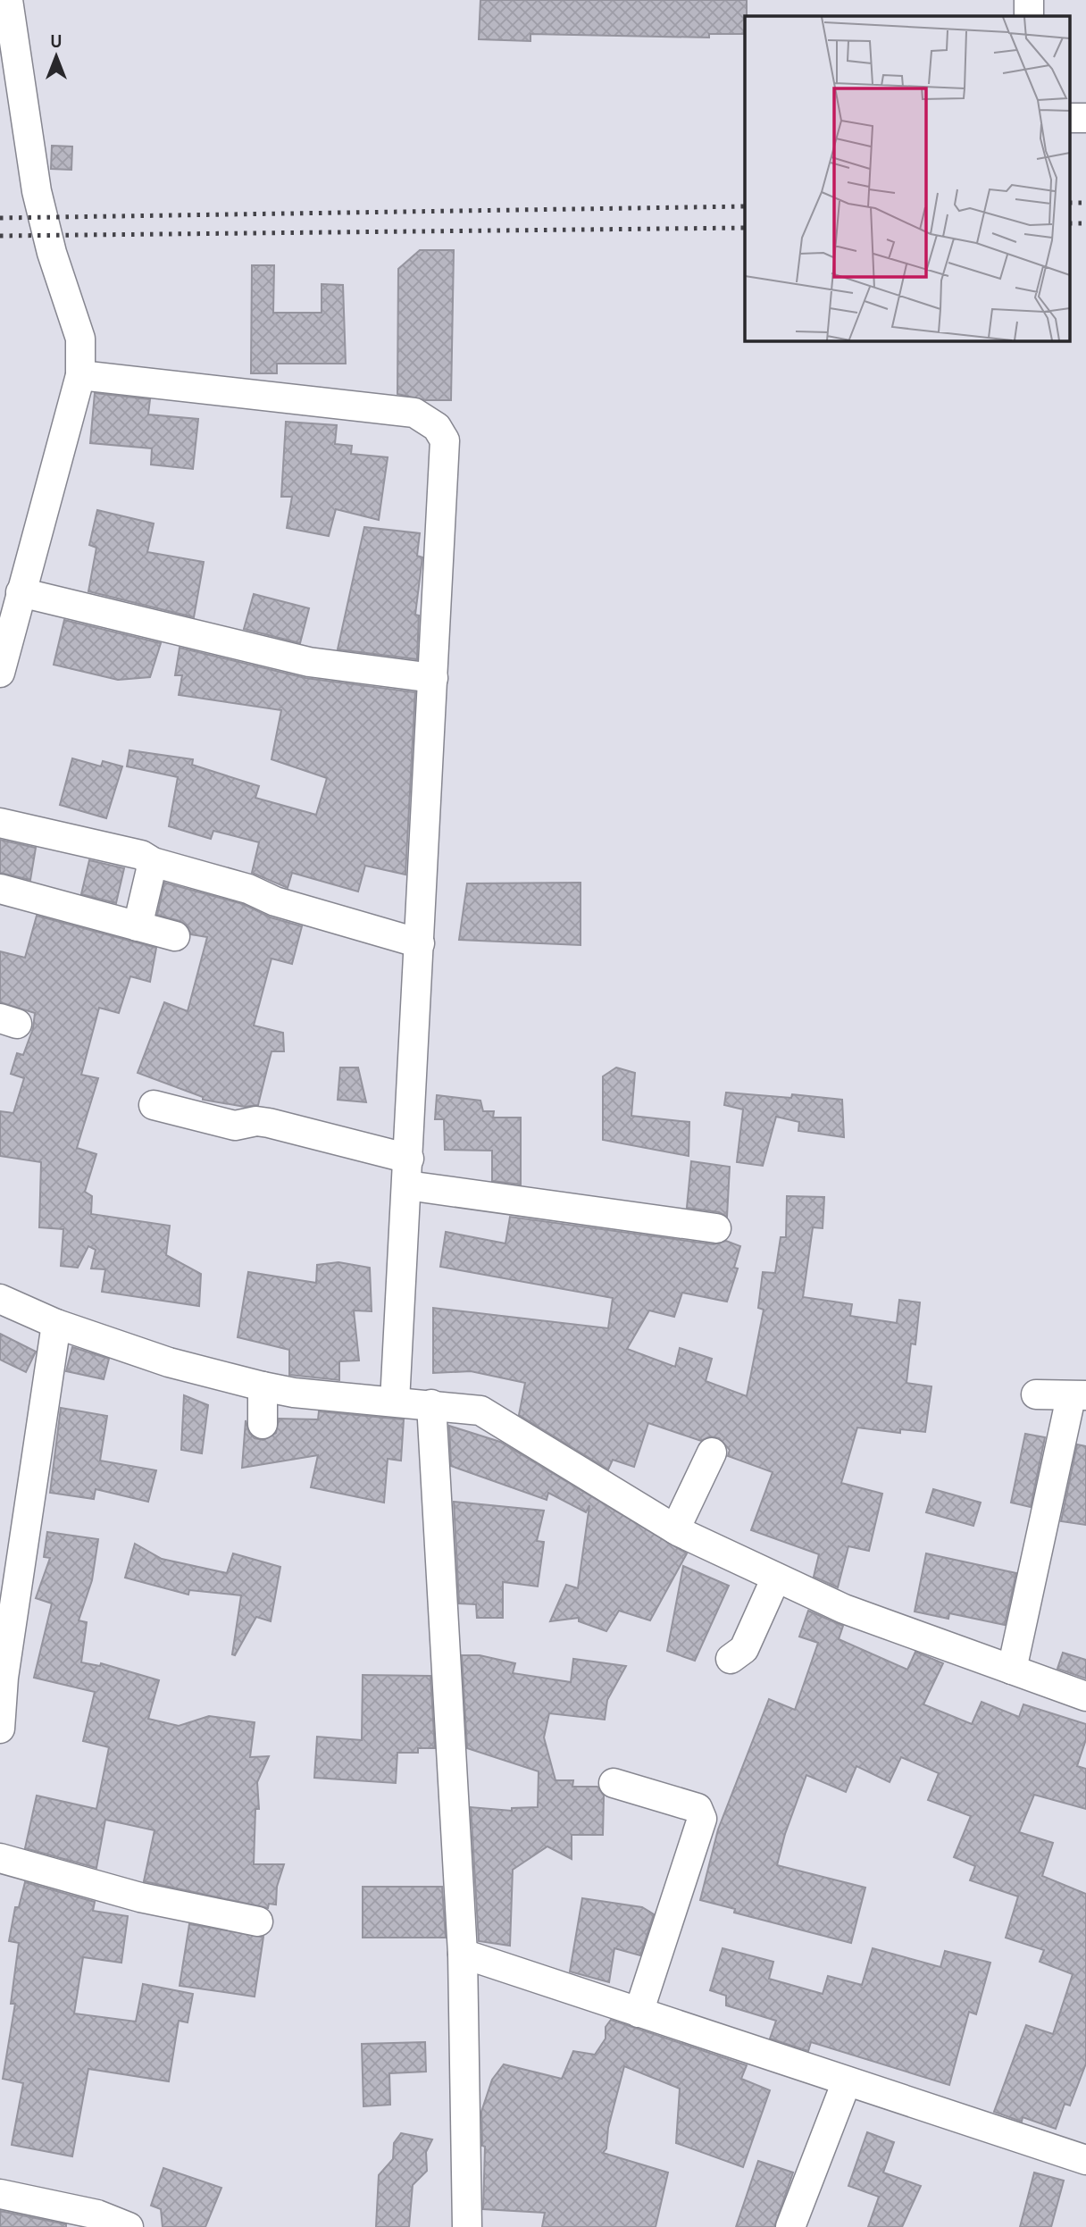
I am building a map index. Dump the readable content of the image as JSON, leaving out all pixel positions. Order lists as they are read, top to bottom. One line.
{"north":"top"}
